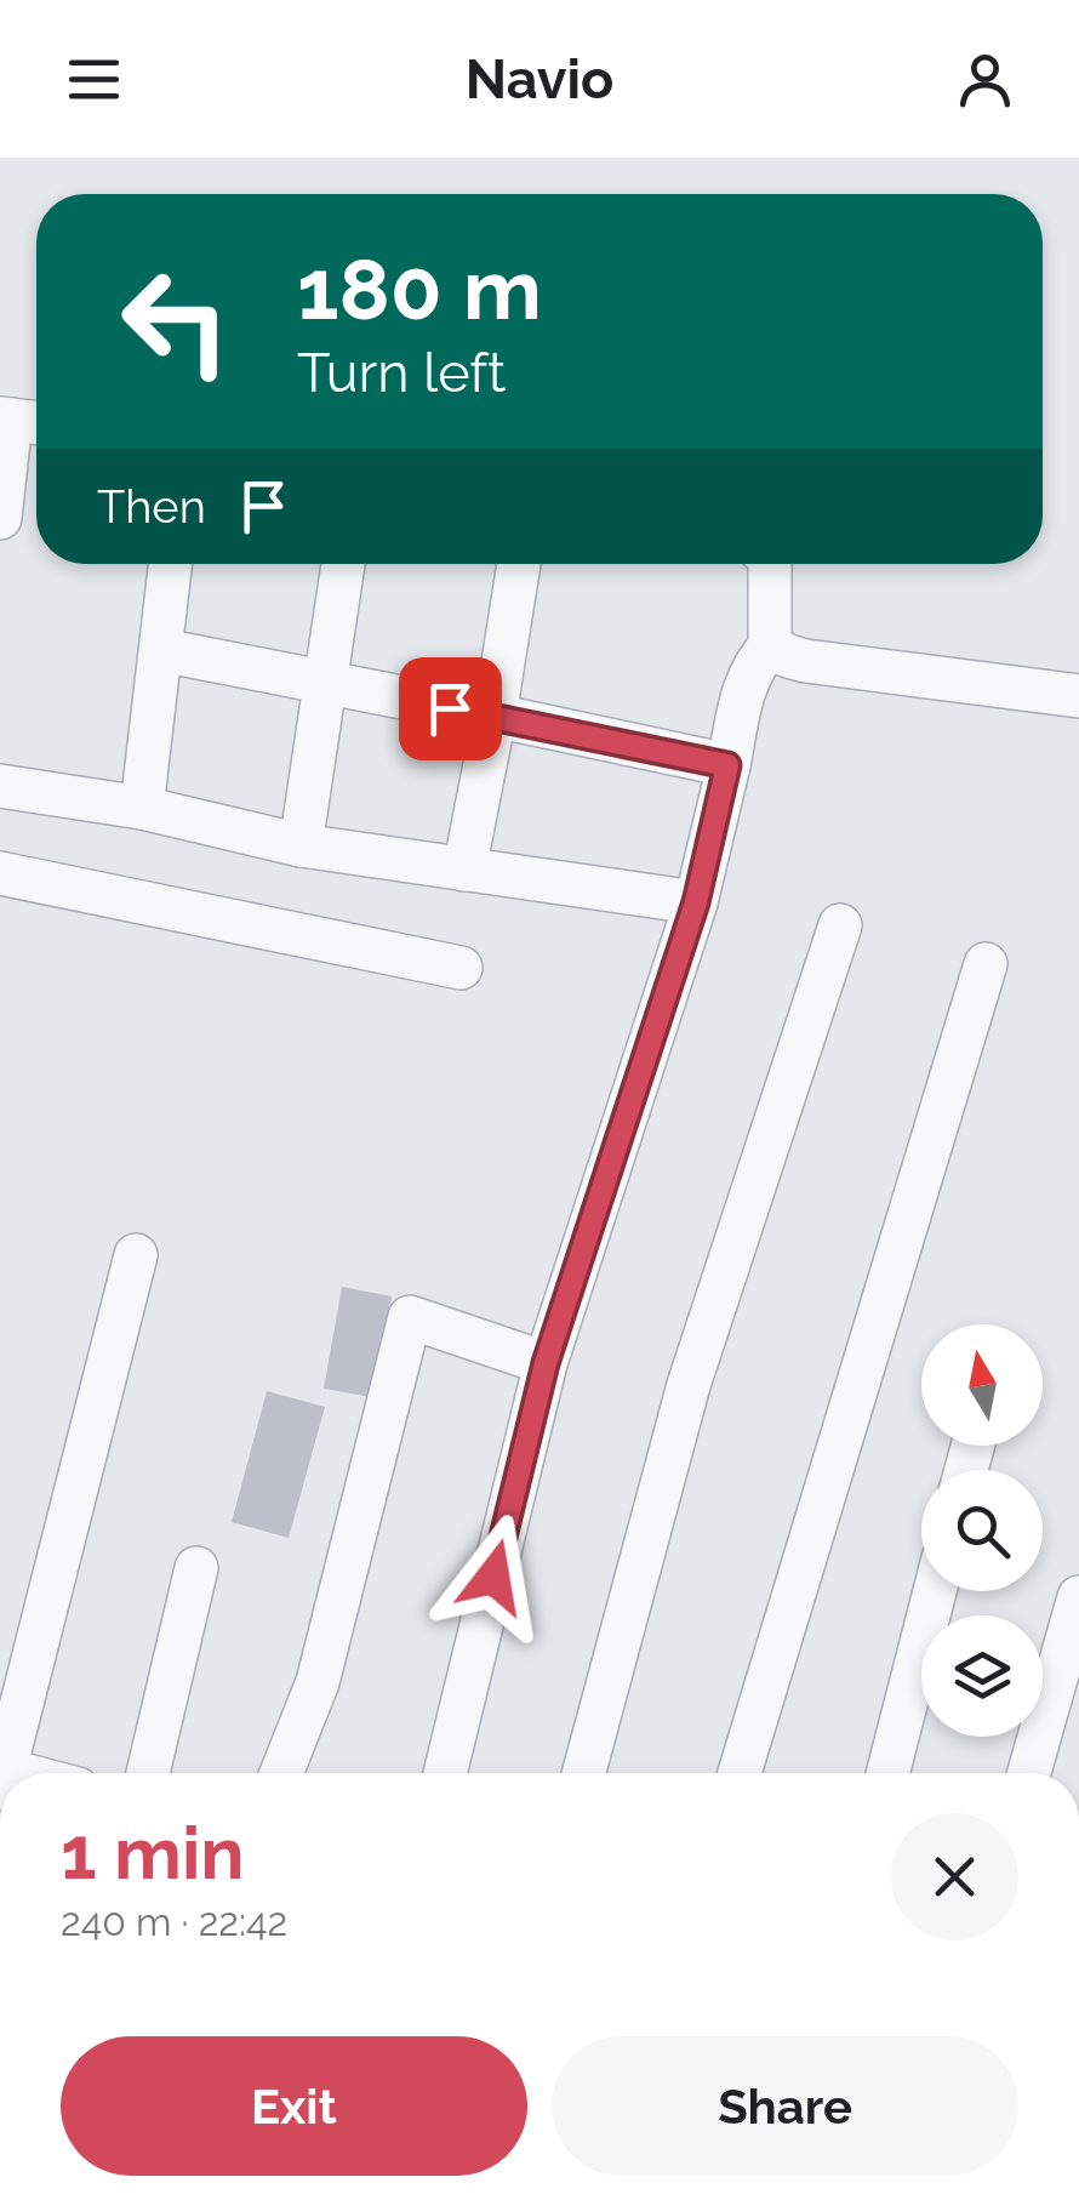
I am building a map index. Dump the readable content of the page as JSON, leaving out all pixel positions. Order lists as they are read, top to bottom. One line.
{"north":"top","page":{"header":"Navio","turn":["180 m","Turn left"],"then":"Then","heading":["1 min","240 m · 22:42"],"buttons":["Exit","Share"]}}
